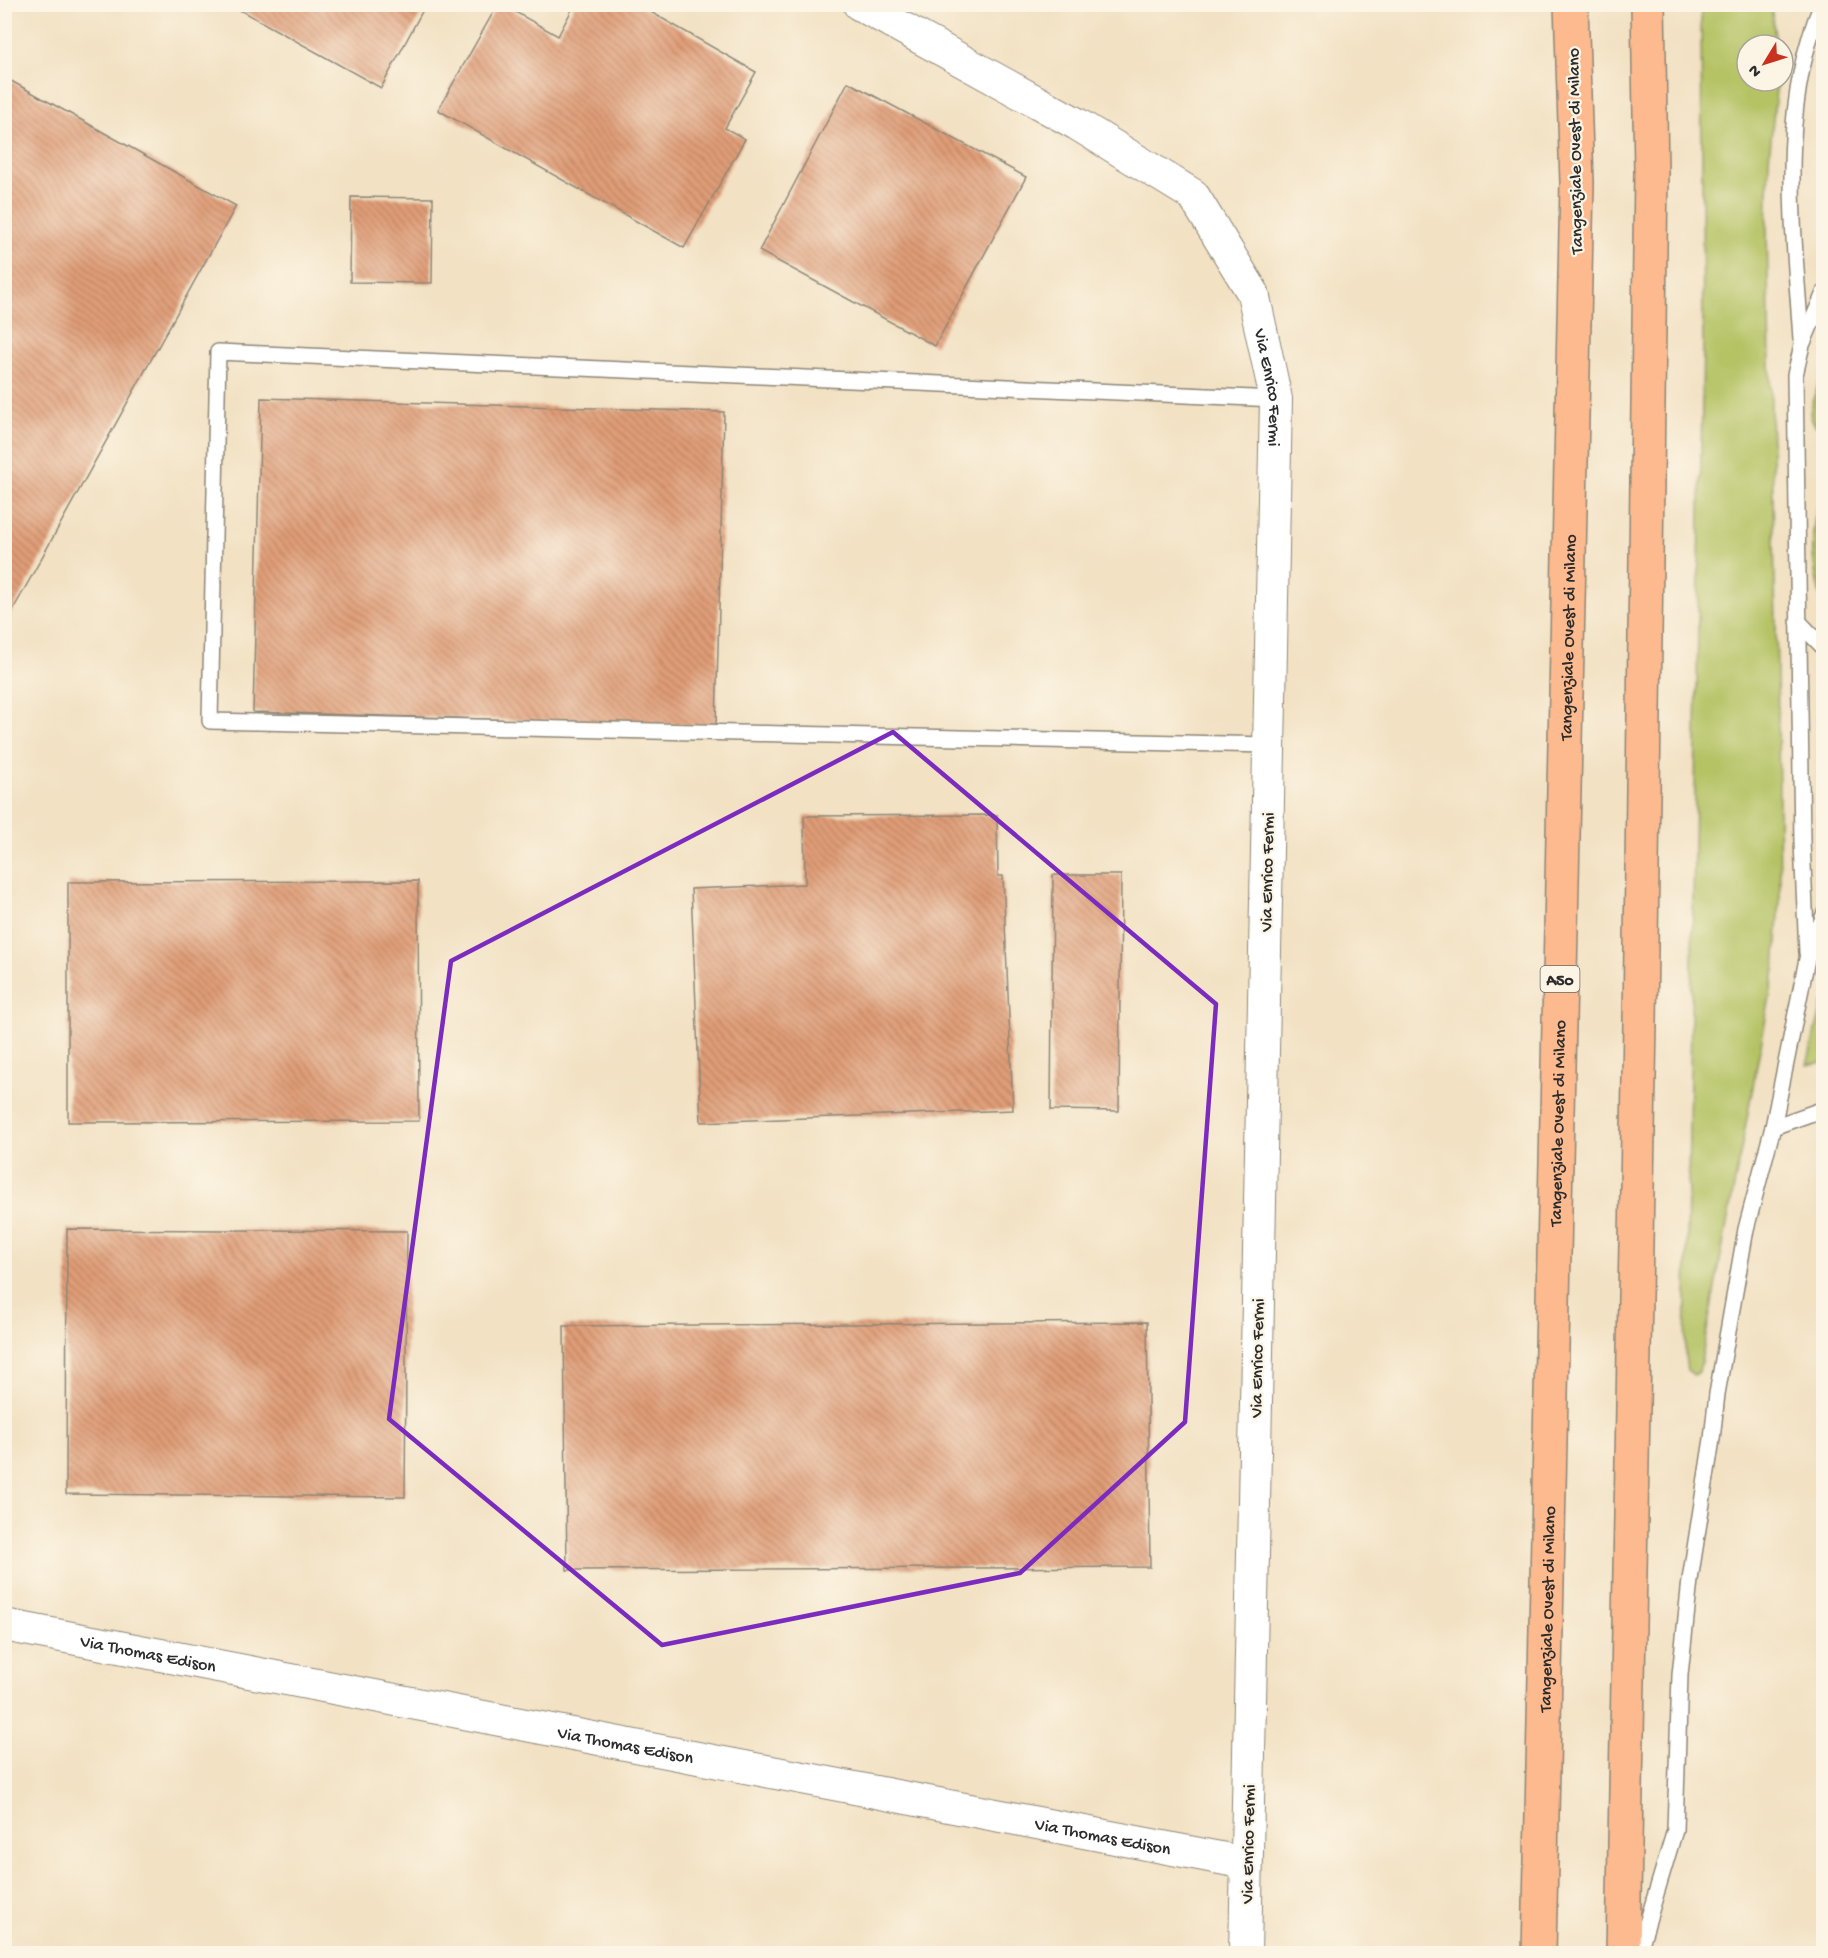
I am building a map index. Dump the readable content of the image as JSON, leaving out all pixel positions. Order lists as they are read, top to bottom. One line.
{"streets":{"highway":["Tangenziale Ovest di Milano","A50"],"street":["Via Enrico Fermi","Via Thomas Edison"]},"crossings":[["Via Enrico Fermi","Via Thomas Edison"]],"north":"bottom left"}
